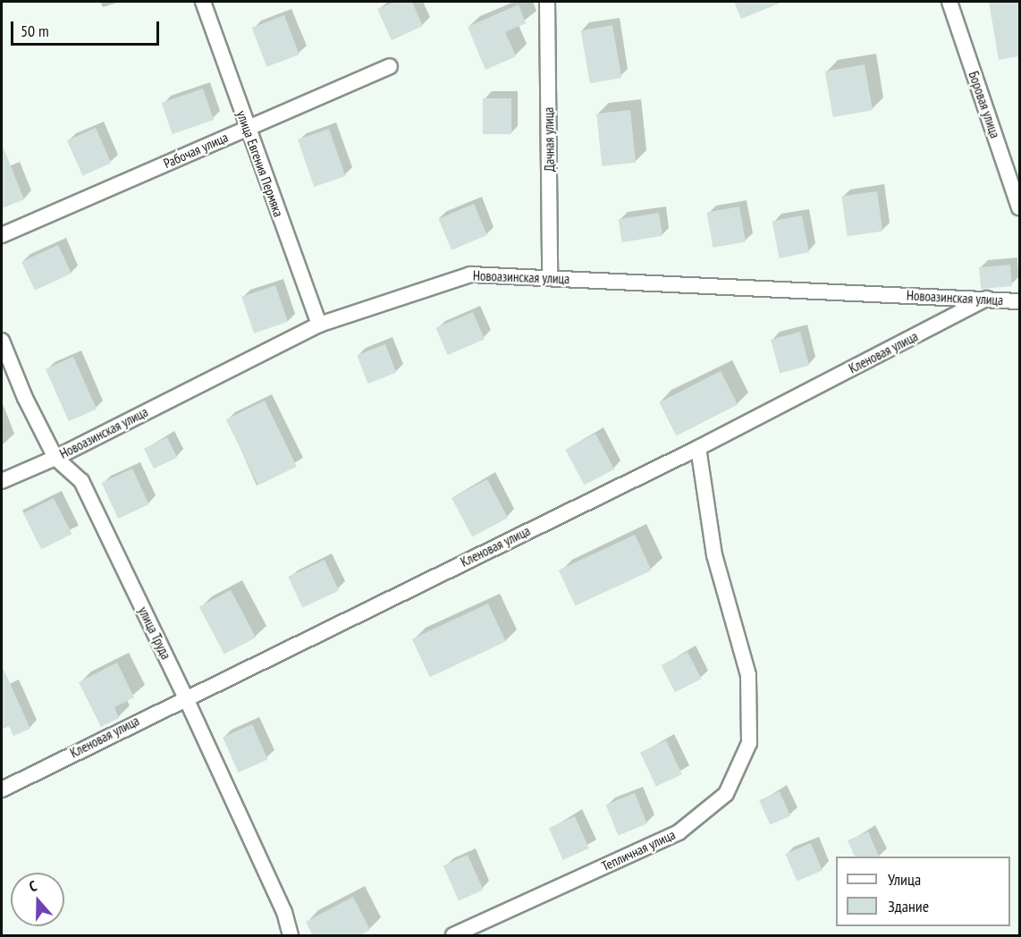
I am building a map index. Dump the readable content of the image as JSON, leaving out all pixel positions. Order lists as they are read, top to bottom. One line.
{"streets":{"street":["Боровая улица","Дачная улица","Рабочая улица","улица Евгения Пермяка","Новоазинская улица","Кленовая улица","улица Труда","Тепличная улица"]},"crossings":[["Дачная улица","Новоазинская улица"],["Рабочая улица","улица Евгения Пермяка"],["улица Евгения Пермяка","Новоазинская улица"],["Новоазинская улица","Кленовая улица"],["Новоазинская улица","улица Труда"],["Кленовая улица","улица Труда"],["Кленовая улица","Тепличная улица"]],"legend":["Улица","Здание"],"scale_bar":"50 m","north":"top"}
